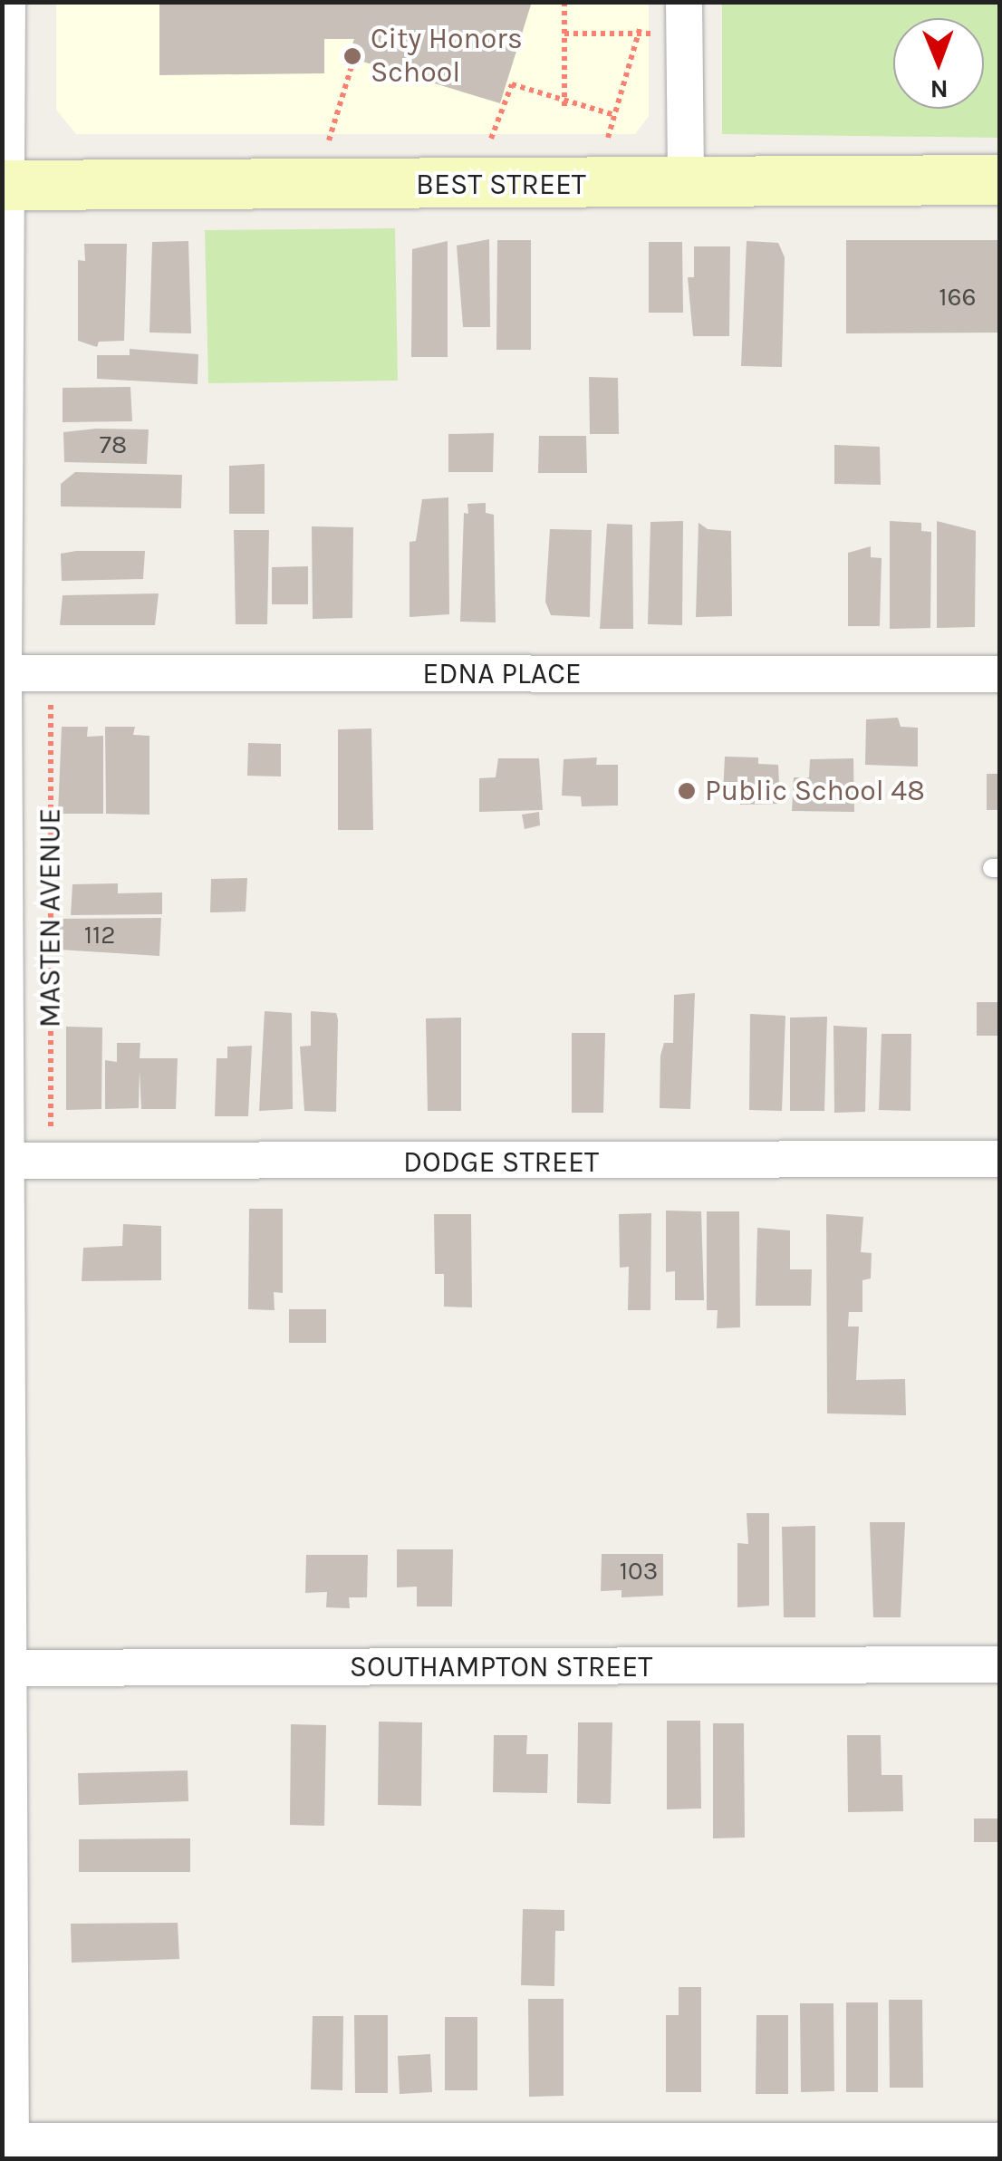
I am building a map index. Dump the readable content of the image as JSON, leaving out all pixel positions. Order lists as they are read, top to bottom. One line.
{"streets":{"street":["BEST STREET","EDNA PLACE","MASTEN AVENUE","DODGE STREET","SOUTHAMPTON STREET"]},"crossings":[["BEST STREET","MASTEN AVENUE"],["EDNA PLACE","MASTEN AVENUE"],["MASTEN AVENUE","DODGE STREET"],["MASTEN AVENUE","SOUTHAMPTON STREET"]],"places":["City Honors School","Public School 48"],"house_numbers":["166","78","112","103"],"north":"bottom"}
